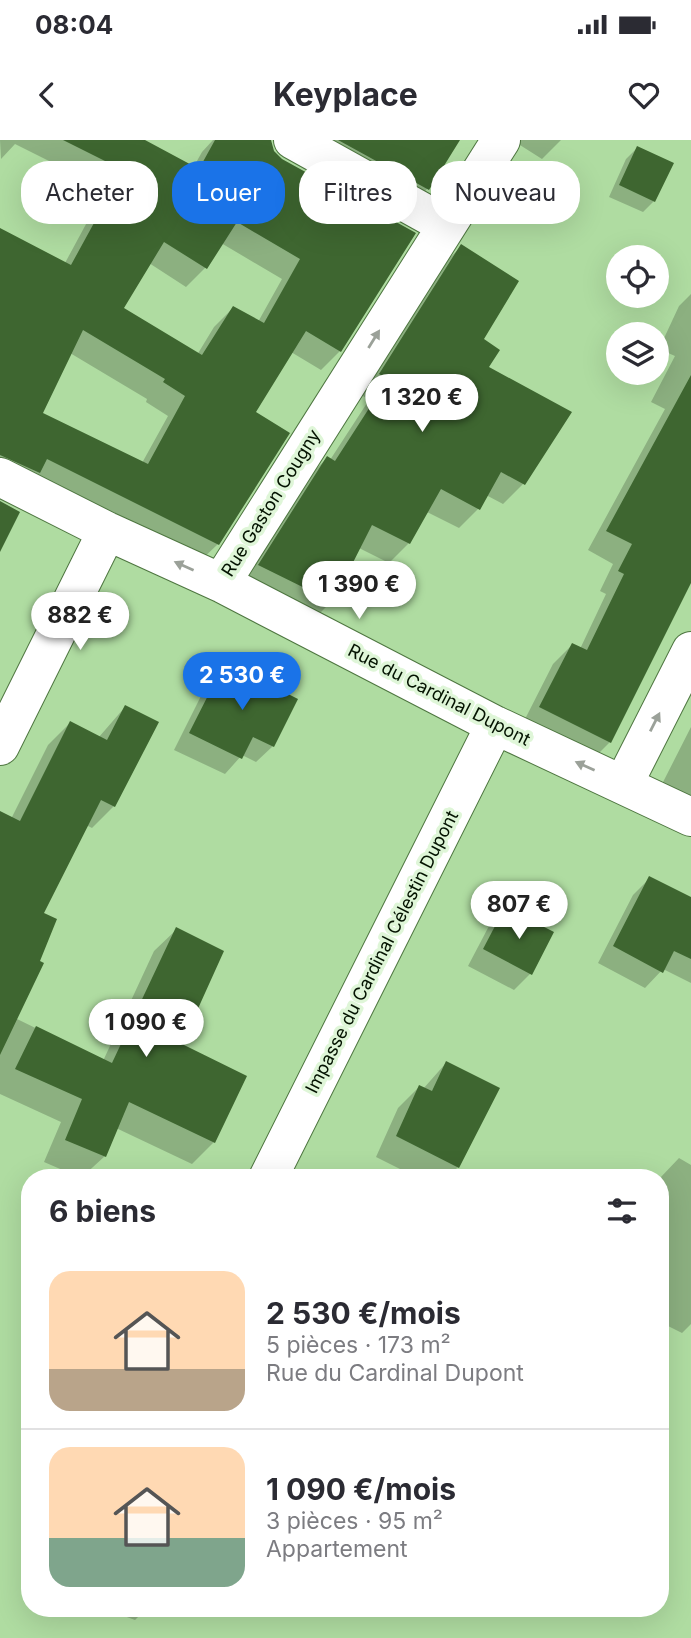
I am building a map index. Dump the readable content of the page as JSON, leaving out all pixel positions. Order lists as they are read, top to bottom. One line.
{"streets":{"street":["Rue Gaston Cougny","Rue du Cardinal Dupont","Impasse du Cardinal Célestin Dupont"]},"crossings":[["Rue Gaston Cougny","Rue du Cardinal Dupont"],["Rue du Cardinal Dupont","Impasse du Cardinal Célestin Dupont"]],"one_way":["Rue Gaston Cougny"],"page":{"status":"08:04","header":"Keyplace","chip":["Acheter","Louer","Filtres","Nouveau"],"price":["1 320 €","1 390 €","882 €","2 530 €","807 €","1 090 €"],"heading":"6 biens","list":[{"name":"2 530 €/mois","note":"5 pièces · 173 m² · Rue du Cardinal Dupont"},{"name":"1 090 €/mois","note":"3 pièces · 95 m² · Appartement"}]}}
